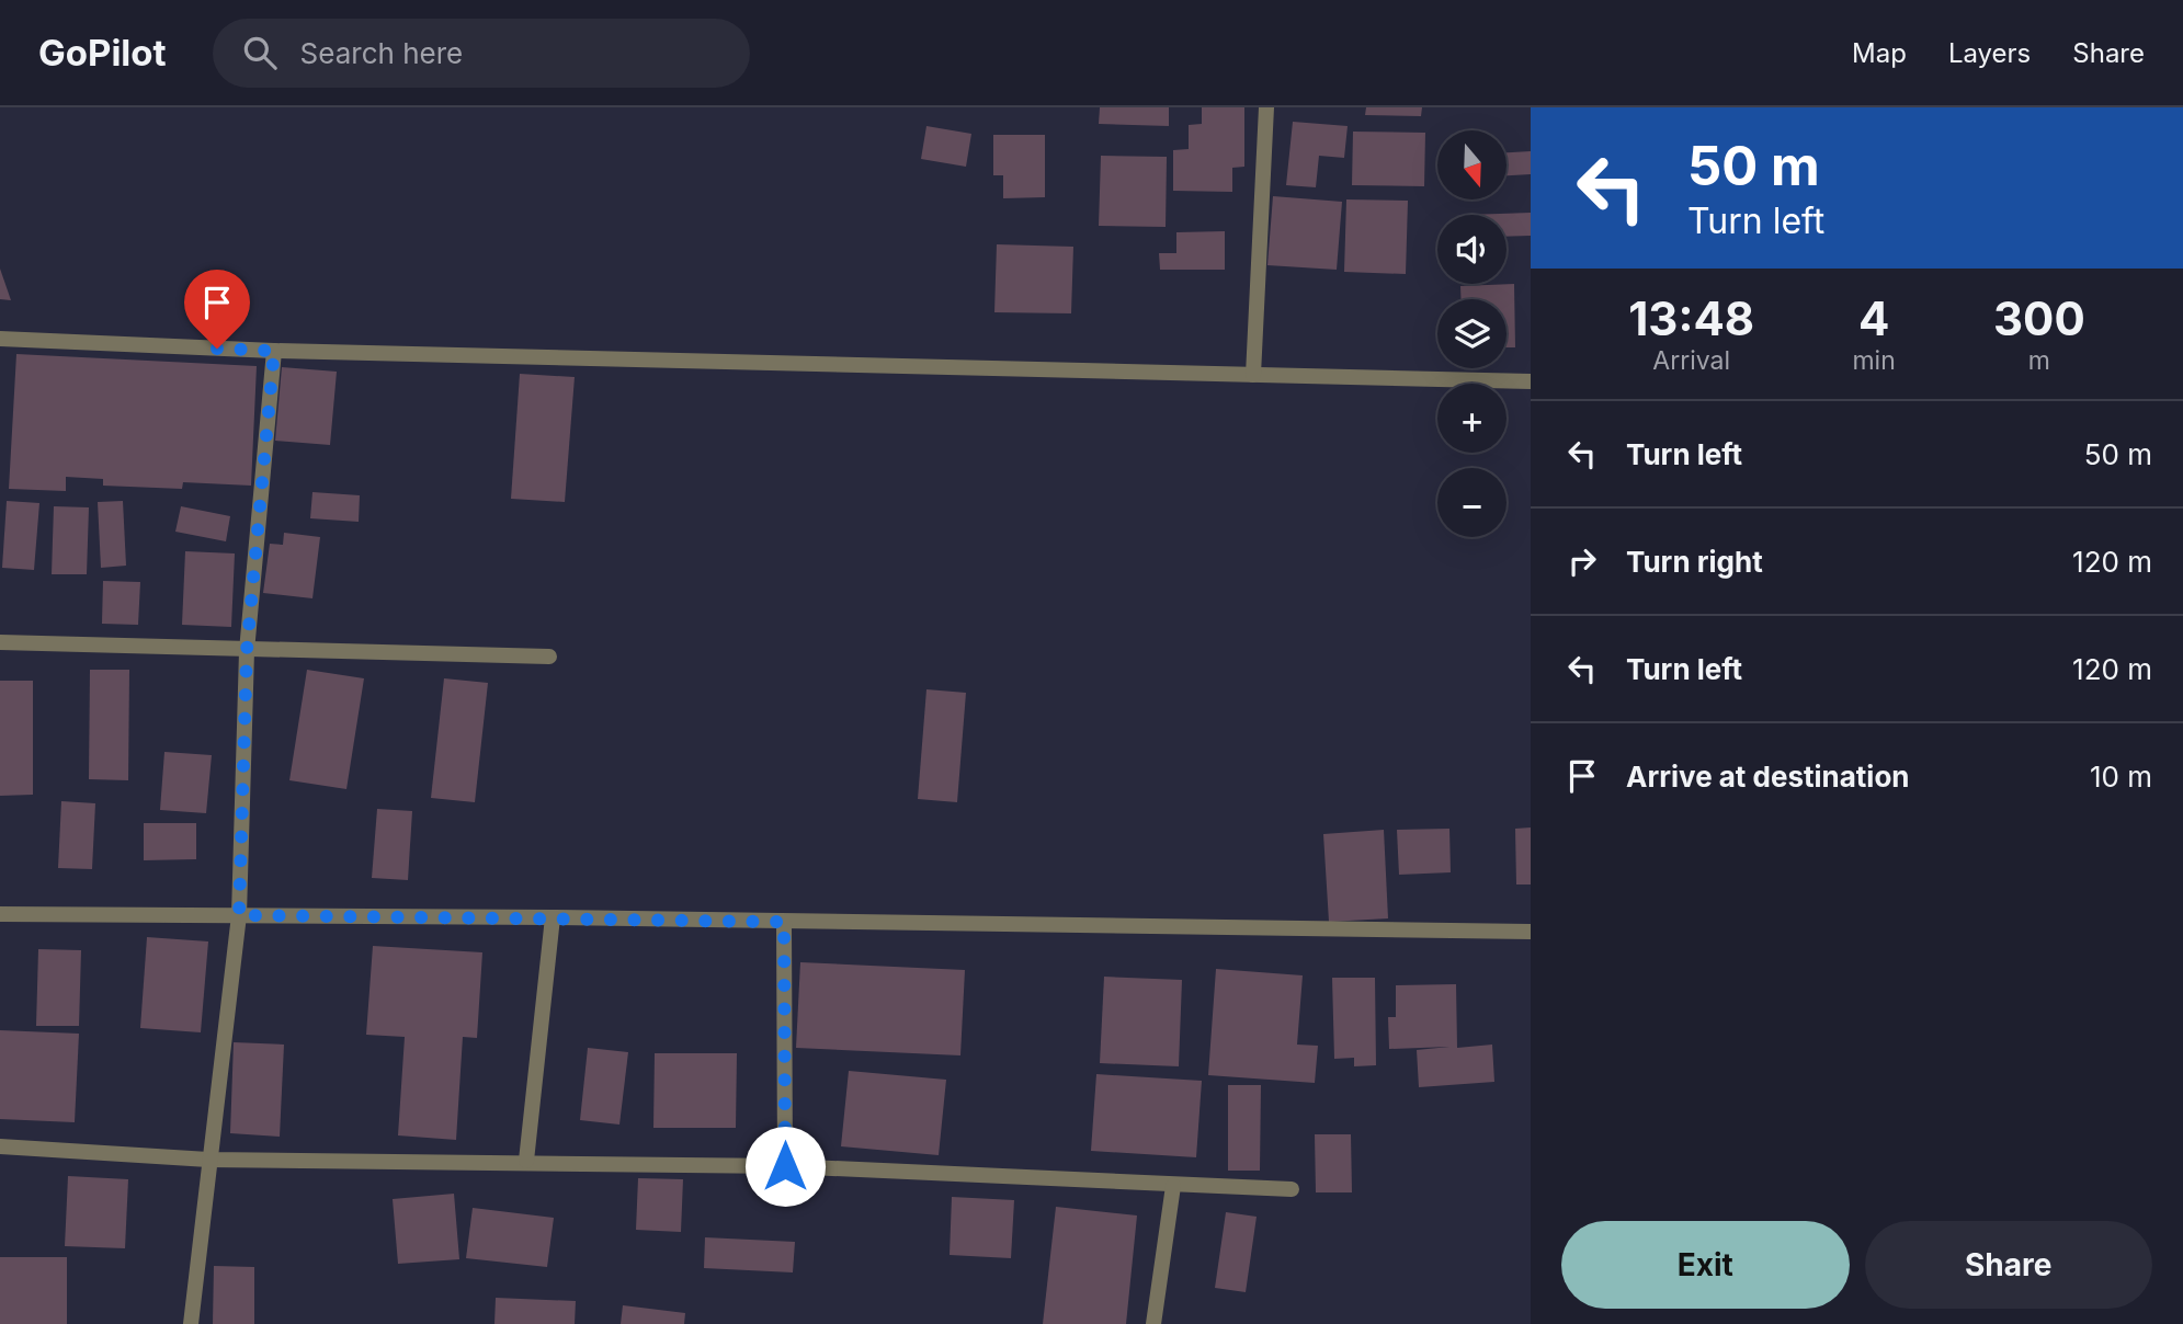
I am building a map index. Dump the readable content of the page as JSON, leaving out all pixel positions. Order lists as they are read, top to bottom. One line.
{"north":"bottom","page":{"header":"GoPilot","search":"Search here","nav":["Map","Layers","Share"],"turn":["50 m","Turn left"],"map_buttons":["+","−"],"eta":["13:48","Arrival","4","min","300","m"],"list":[{"name":"Turn left","value":"50 m"},{"name":"Turn right","value":"120 m"},{"name":"Turn left","value":"120 m"},{"name":"Arrive at destination","value":"10 m"}],"buttons":["Exit","Share"]}}
